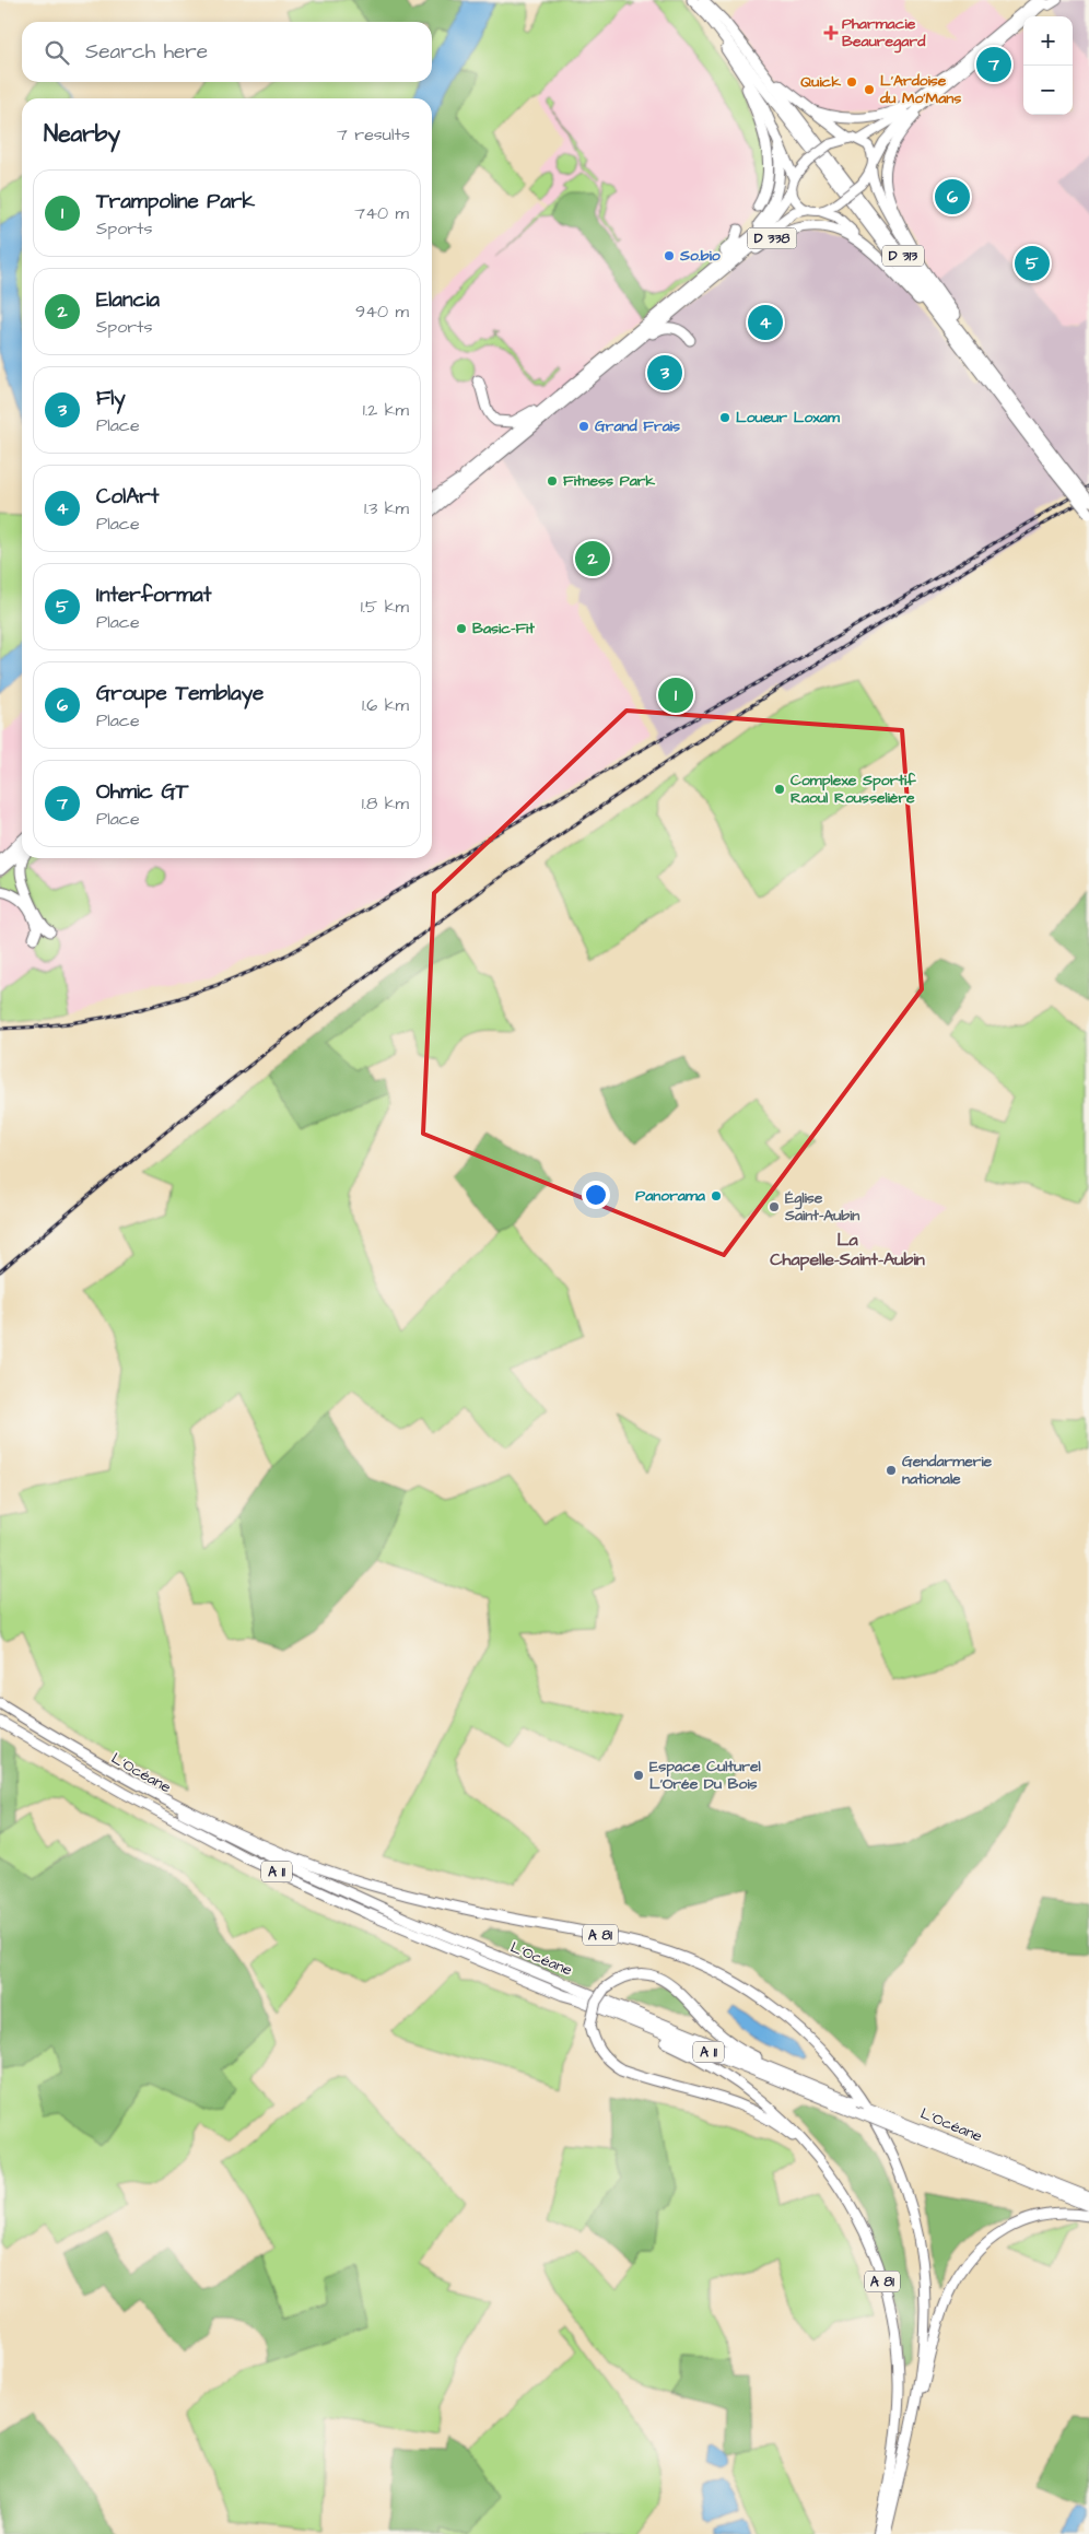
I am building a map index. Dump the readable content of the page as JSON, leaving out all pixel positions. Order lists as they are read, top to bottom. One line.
{"streets":{"highway":["D 338","D 313","L’Océane","A 11","A 81"]},"crossings":[["D 338","D 313"],["L’Océane","A 81"]],"districts":["La Chapelle-Saint-Aubin"],"places":{"health":["Pharmacie Beauregard"],"other":["Quick","L'Ardoise du Mo'Mans","So.bio","Loueur Loxam","Grand Frais","Fitness Park","Basic-Fit","Complexe Sportif Raoul Rousselière","Panorama","Église Saint-Aubin","Gendarmerie nationale","Espace Culturel L'Orée Du Bois"]},"page":{"map_buttons":["+","−"],"search":"Search here","pins":["7","6","5","4","3","2","1"],"heading":["Nearby","7 results"],"list":[{"mark":"1","name":"Trampoline Park","note":"Sports","value":"740 m"},{"mark":"2","name":"Elancia","note":"Sports","value":"940 m"},{"mark":"3","name":"Fly","note":"Place","value":"1.2 km"},{"mark":"4","name":"ColArt","note":"Place","value":"1.3 km"},{"mark":"5","name":"Interformat","note":"Place","value":"1.5 km"},{"mark":"6","name":"Groupe Temblaye","note":"Place","value":"1.6 km"},{"mark":"7","name":"Ohmic GT","note":"Place","value":"1.8 km"}]}}
